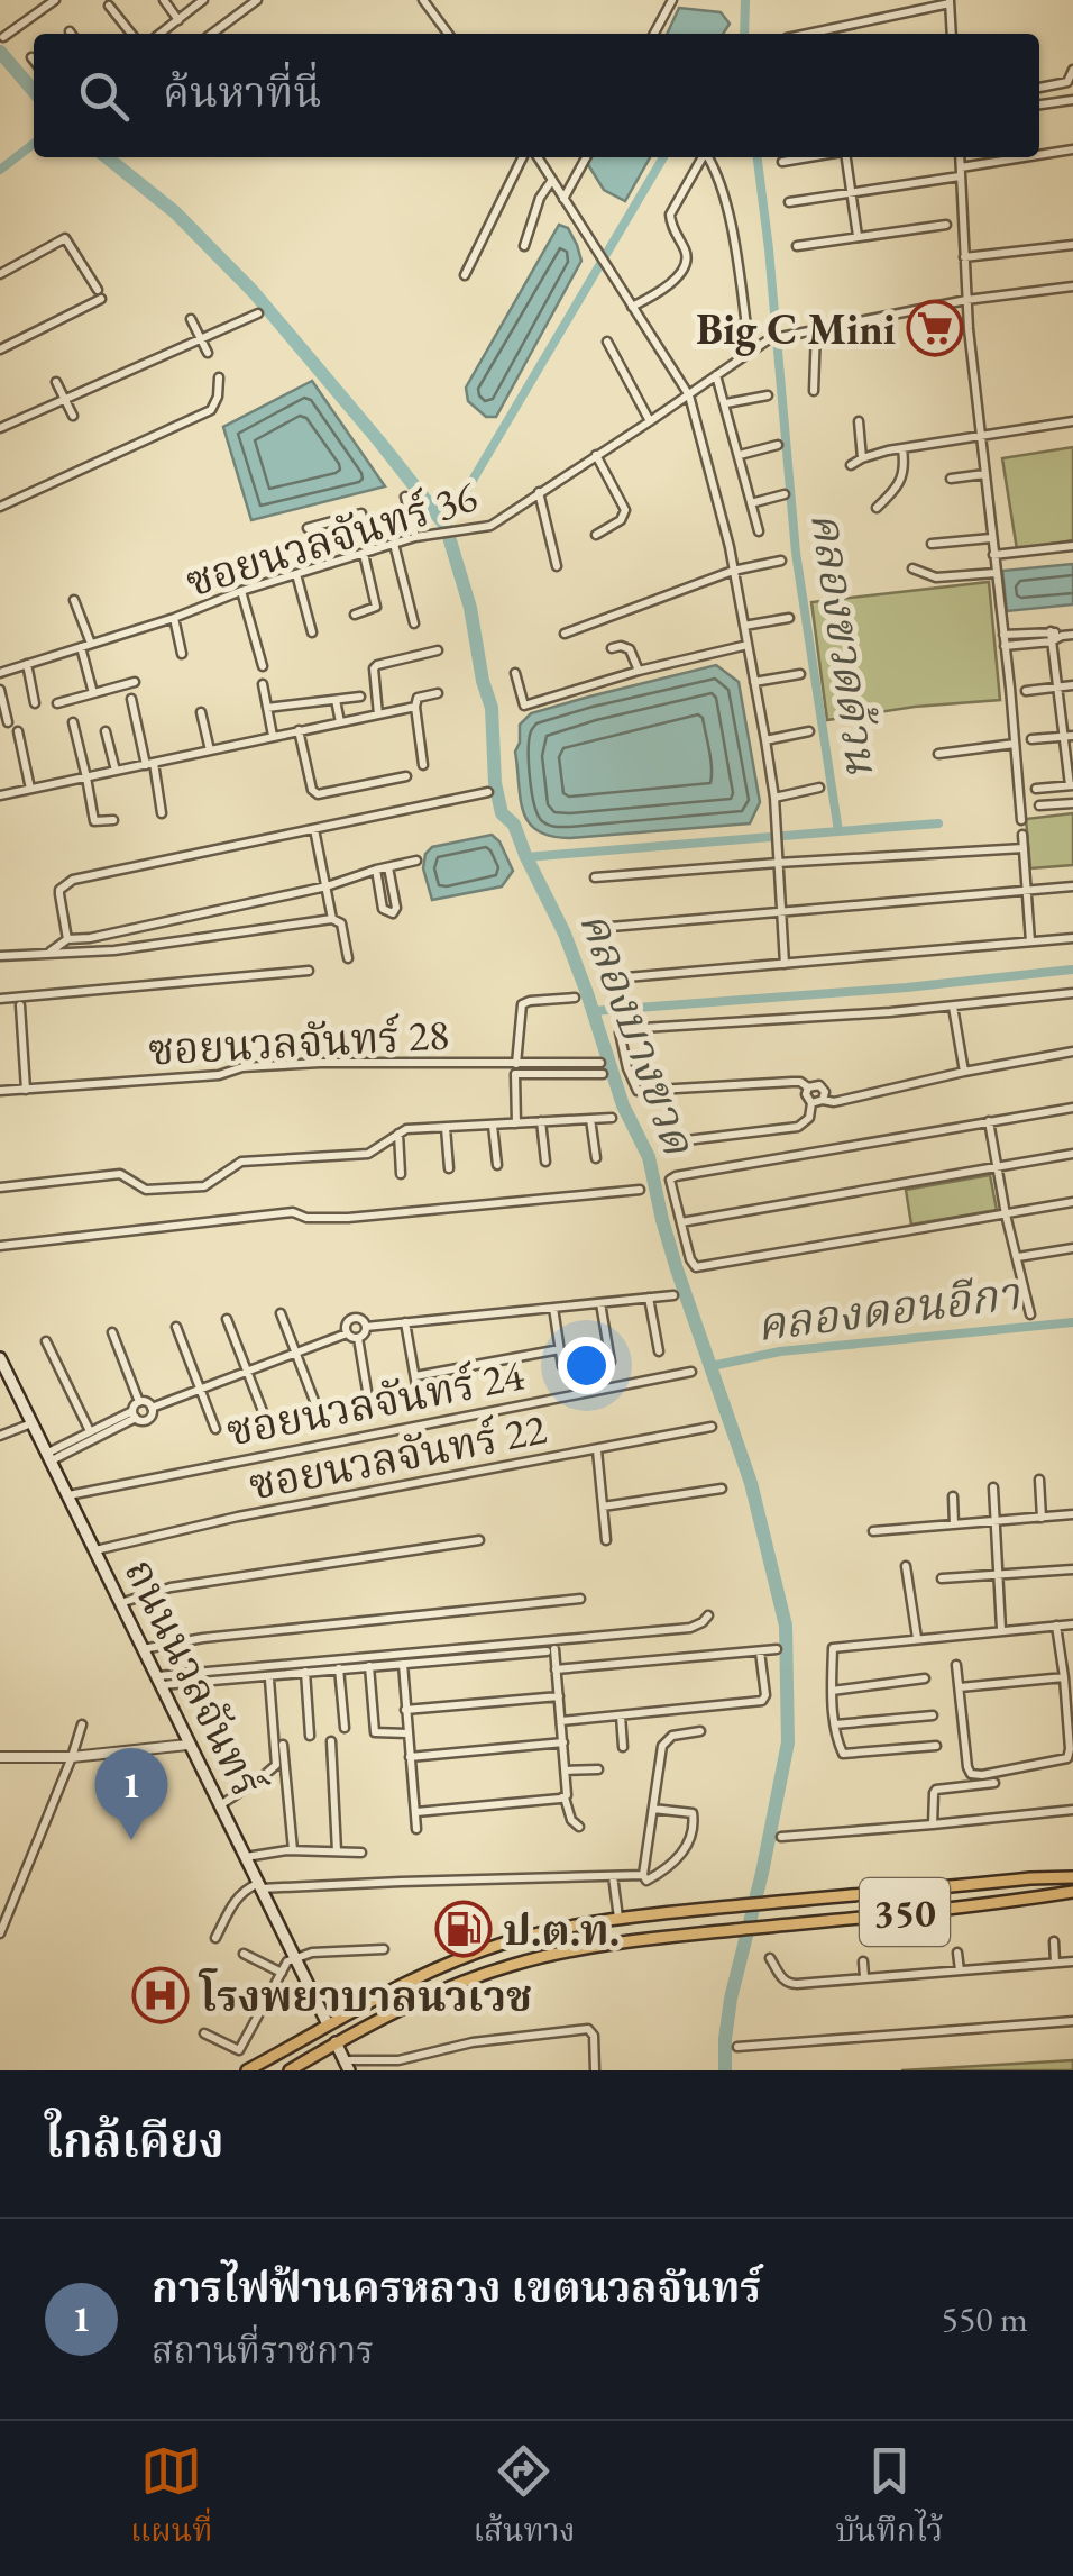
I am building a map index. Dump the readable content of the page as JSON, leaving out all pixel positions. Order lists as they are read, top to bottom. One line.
{"streets":{"main road":["ถนนนวลจันทร์","350"],"street":["ซอยนวลจันทร์ 36","ซอยนวลจันทร์ 28","ซอยนวลจันทร์ 24","ซอยนวลจันทร์ 22"]},"crossings":[["ซอยนวลจันทร์ 24","ถนนนวลจันทร์"],["ซอยนวลจันทร์ 22","ถนนนวลจันทร์"],["ถนนนวลจันทร์","350"]],"water":["คลองขวดด้วน","คลองบางขวด","คลองดอนอีกา"],"places":{"supermarket":["Big C Mini"],"fuel station":["ป.ต.ท."],"hospital":["โรงพยาบาลนวเวช"]},"page":{"search":"ค้นหาที่นี่","pins":"1","heading":"ใกล้เคียง","list":[{"mark":"1","name":"การไฟฟ้านครหลวง เขตนวลจันทร์","note":"สถานที่ราชการ","value":"550 m"}],"nav":["แผนที่","เส้นทาง","บันทึกไว้"]}}
